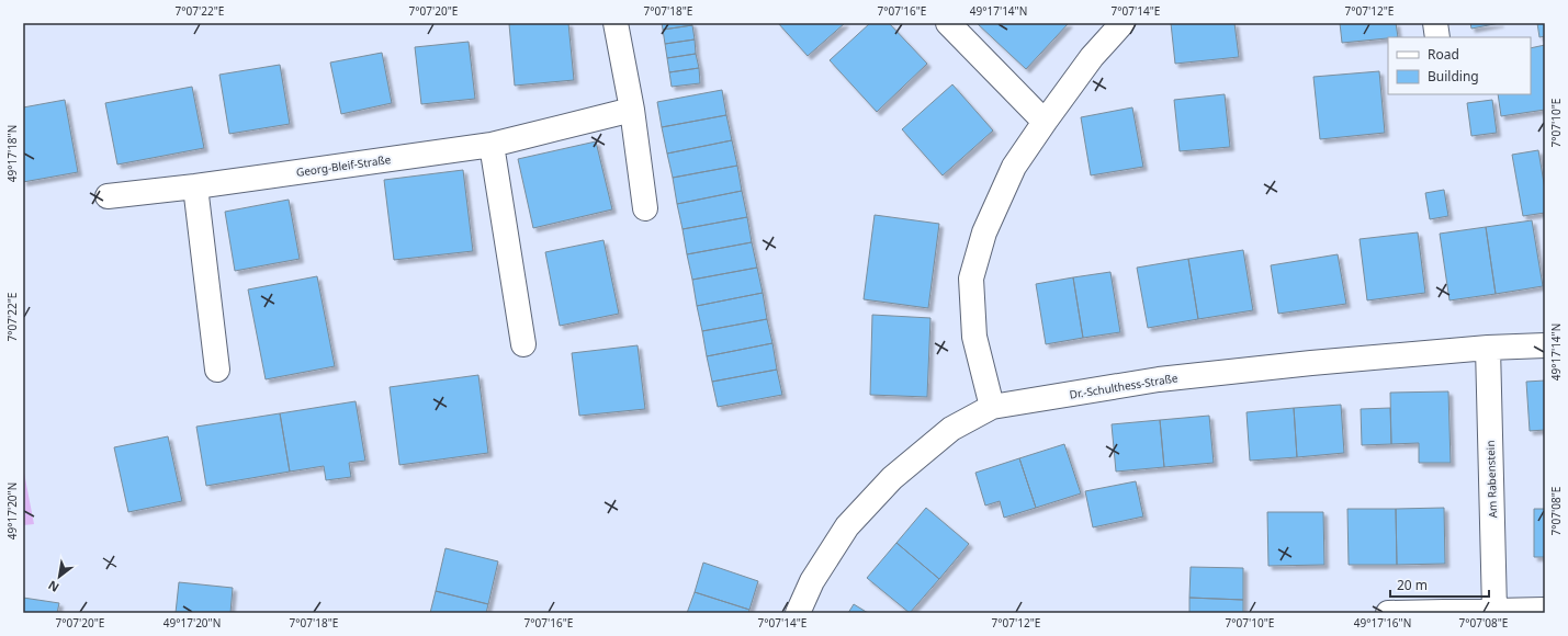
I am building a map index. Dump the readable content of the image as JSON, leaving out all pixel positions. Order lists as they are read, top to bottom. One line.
{"streets":{"street":["Georg-Bleif-Straße","Dr.-Schulthess-Straße","Am Rabenstein"]},"crossings":[["Dr.-Schulthess-Straße","Am Rabenstein"]],"legend":["Road","Building"],"scale_bar":"20 m","north":"bottom left","coordinates":["7°07'22\"E","7°07'20\"E","7°07'18\"E","7°07'16\"E","49°17'14\"N","7°07'14\"E","7°07'12\"E","7°07'10\"E","49°17'18\"N","49°17'20\"N","7°07'08\"E","49°17'16\"N"]}
